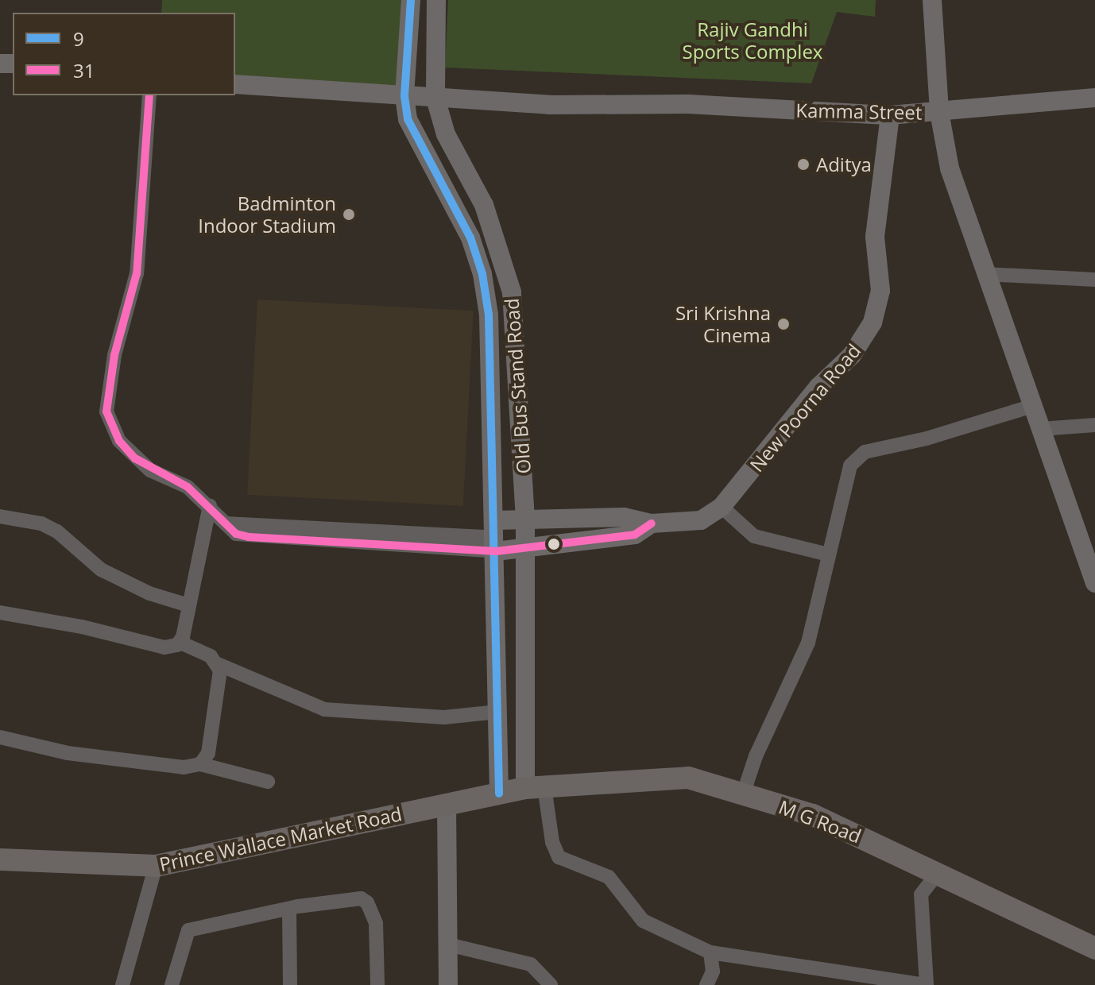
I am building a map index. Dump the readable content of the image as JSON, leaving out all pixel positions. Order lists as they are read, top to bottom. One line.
{"streets":{"main road":["Kamma Street","Old Bus Stand Road","New Poorna Road","M G Road","Prince Wallace Market Road"]},"crossings":[["Kamma Street","Old Bus Stand Road"],["Kamma Street","New Poorna Road"],["Old Bus Stand Road","M G Road"],["Old Bus Stand Road","Prince Wallace Market Road"],["M G Road","Prince Wallace Market Road"]],"parks":["Rajiv Gandhi Sports Complex"],"places":["Aditya","Badminton Indoor Stadium","Sri Krishna Cinema"],"lines":["transit line 9","transit line 31"],"legend":["9","31"]}
